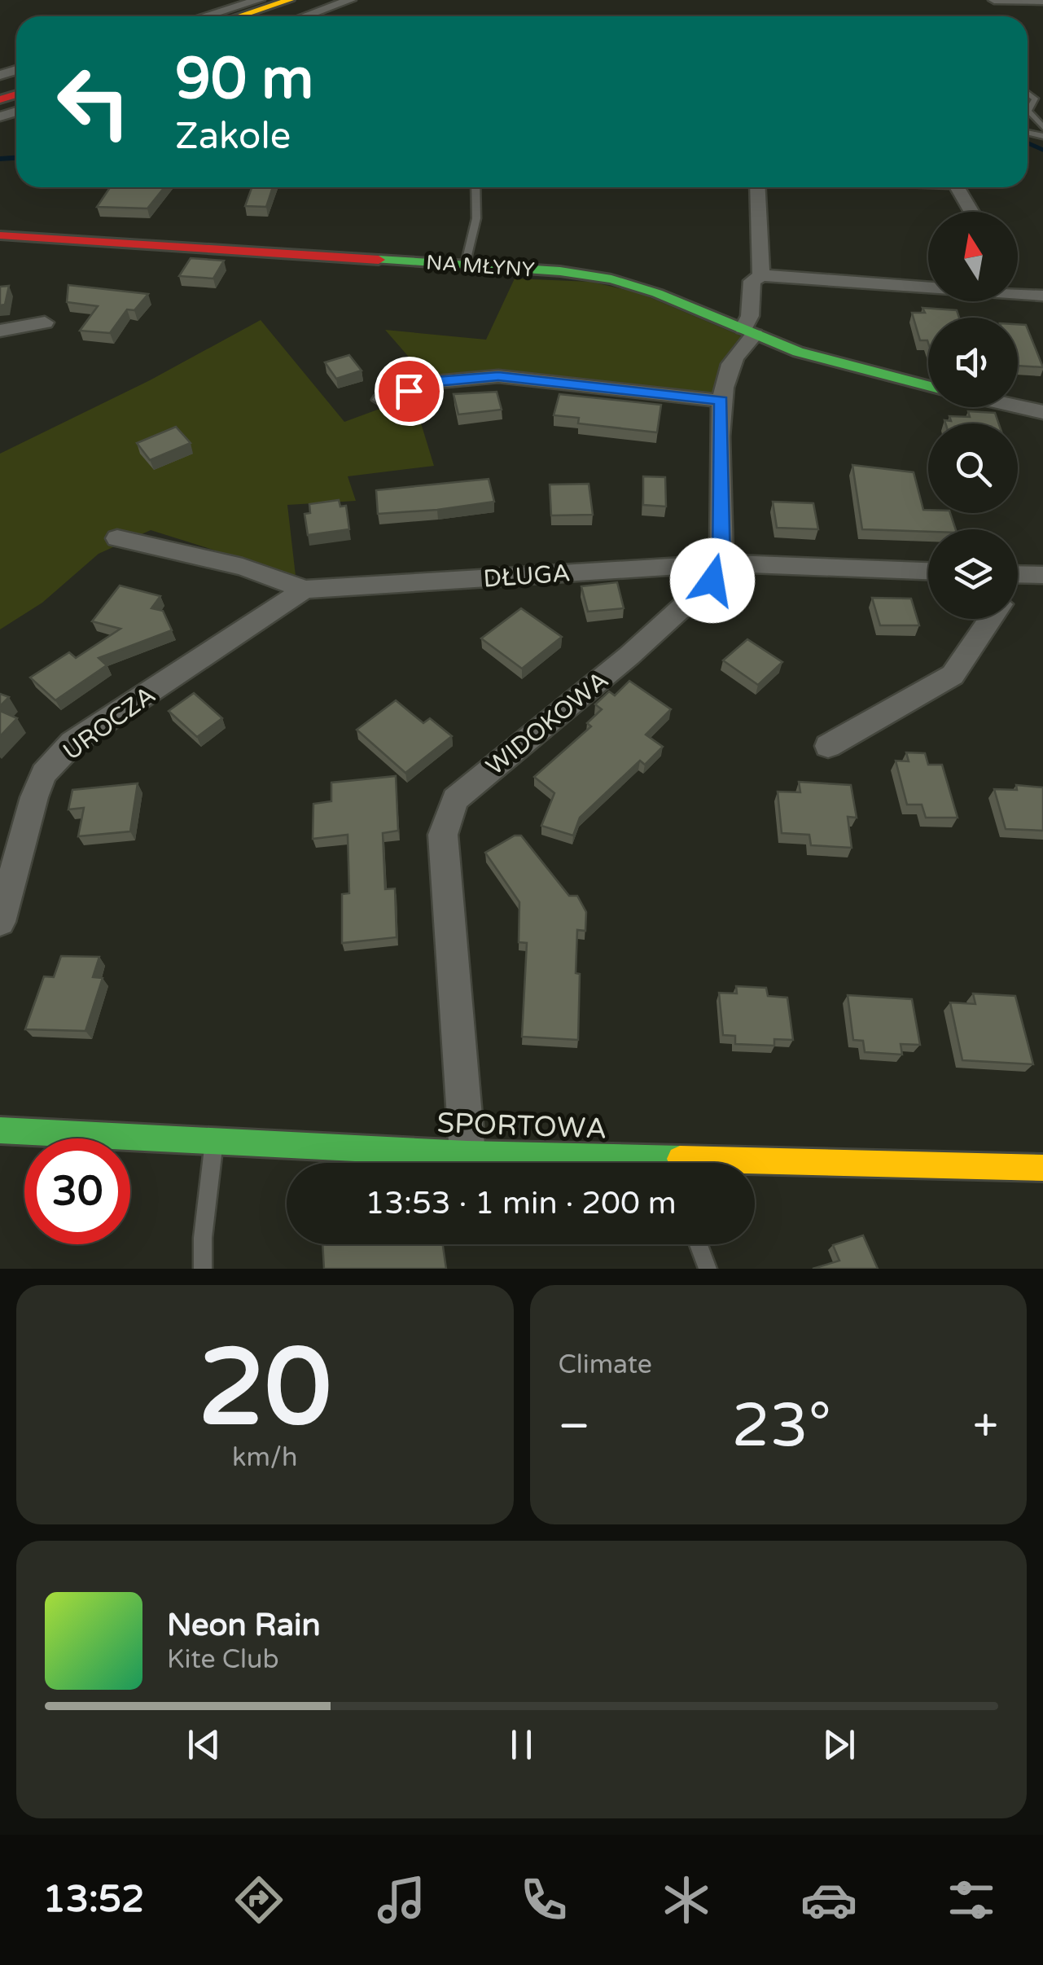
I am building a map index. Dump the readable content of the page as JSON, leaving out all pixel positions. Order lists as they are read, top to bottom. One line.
{"streets":{"street":["NA MŁYNY","DŁUGA","UROCZA","WIDOKOWA","SPORTOWA"]},"crossings":[["DŁUGA","UROCZA"],["DŁUGA","WIDOKOWA"],["WIDOKOWA","SPORTOWA"]],"north":"top","page":{"turn":["90 m","Zakole"],"limit":"30","trip":"13:53 · 1 min · 200 m","tile":[["20","km/h"],"Climate"],"heat":["−","23°","+"],"song":["Neon Rain","Kite Club"],"tabs":"13:52"}}
